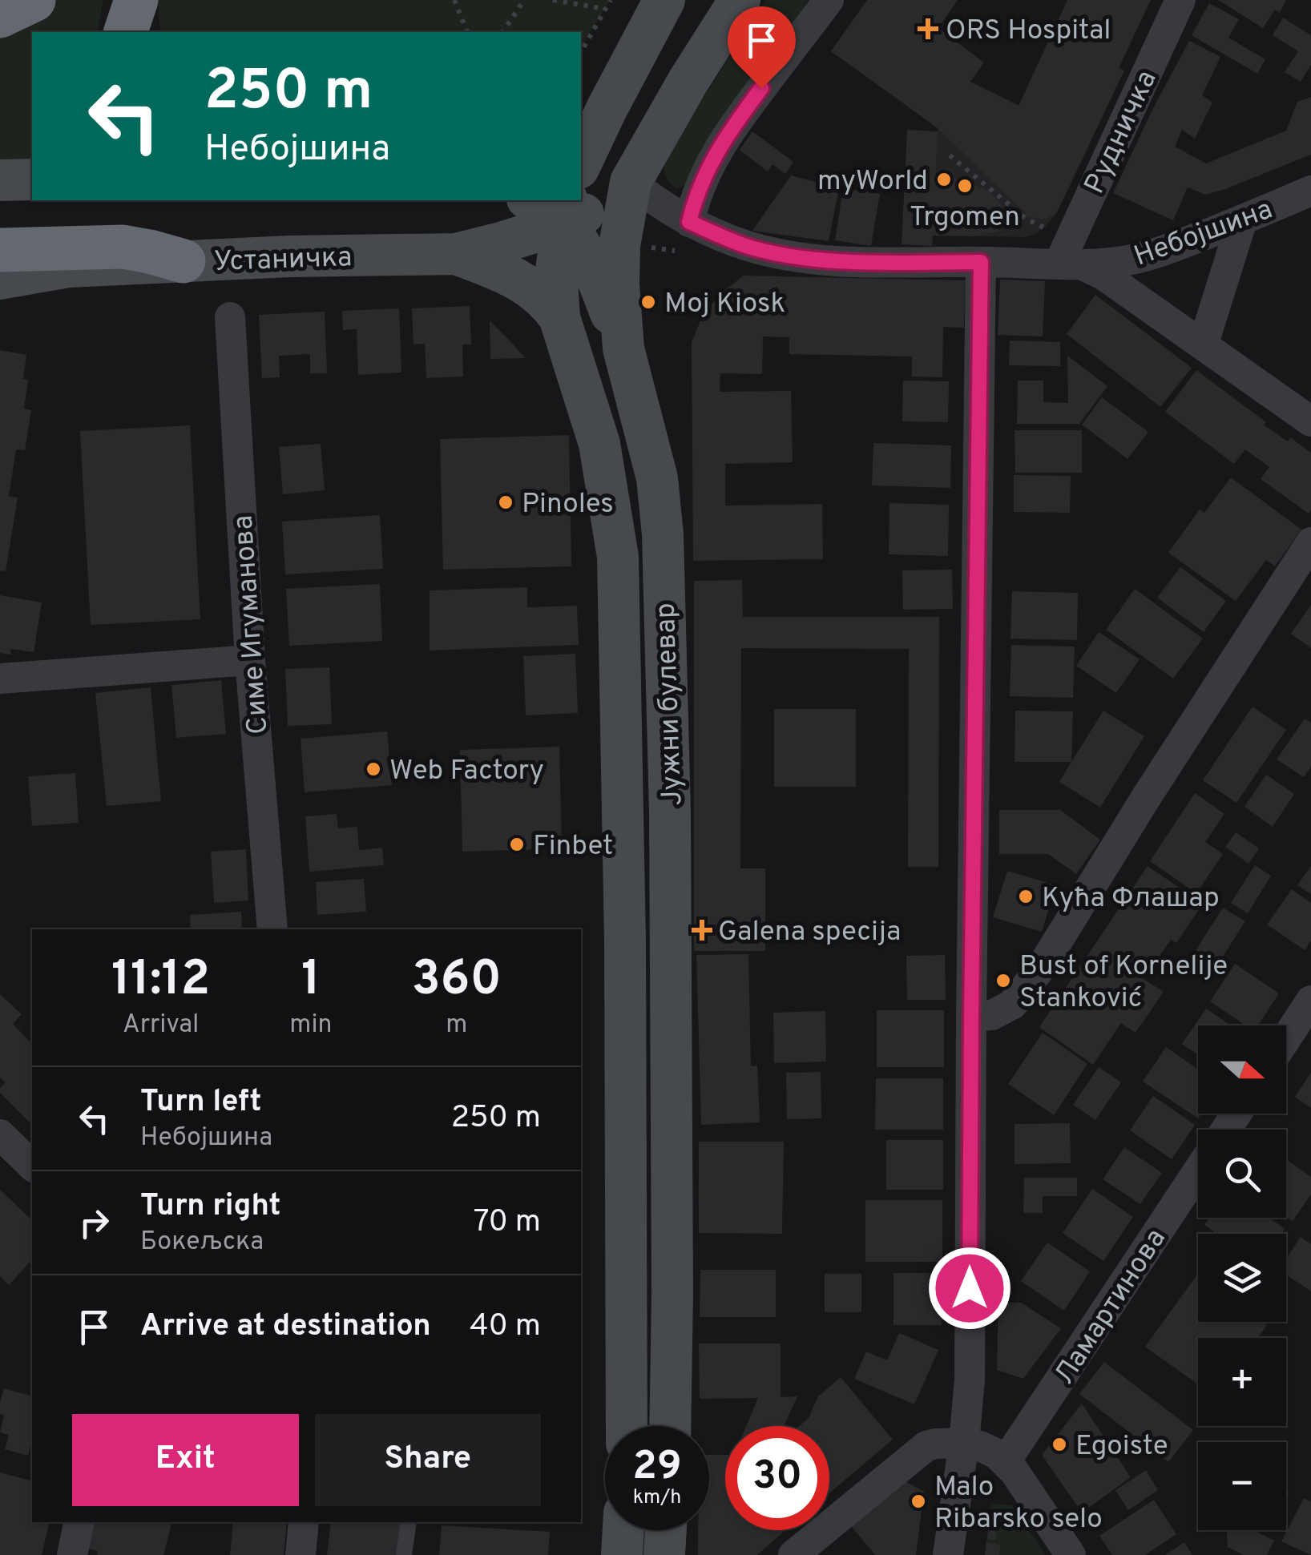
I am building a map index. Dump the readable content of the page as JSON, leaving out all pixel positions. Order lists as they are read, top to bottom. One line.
{"streets":{"main road":["Устаничка","Јужни булевар"],"street":["Рудничка","Небојшина","Симе Игуманова","Ламартинова"]},"crossings":[["Рудничка","Небојшина"],["Небојшина","Устаничка"],["Небојшина","Јужни булевар"],["Устаничка","Јужни булевар"]],"places":{"health":["ORS Hospital","Galena specija"],"other":["myWorld","Trgomen","Moj Kiosk","Pinoles","Web Factory","Finbet","Кућа Флашар","Bust of Kornelije Stanković","Egoiste","Malo Ribarsko selo"]},"north":"right","page":{"turn":["250 m","Небојшина"],"eta":["11:12","Arrival","1","min","360","m"],"map_buttons":["+","−"],"list":[{"name":"Turn left","note":"Небојшина","value":"250 m"},{"name":"Turn right","note":"Бокељска","value":"70 m"},{"name":"Arrive at destination","value":"40 m"}],"buttons":["Exit","Share"],"speed":"29 km/h","limit":"30"}}
